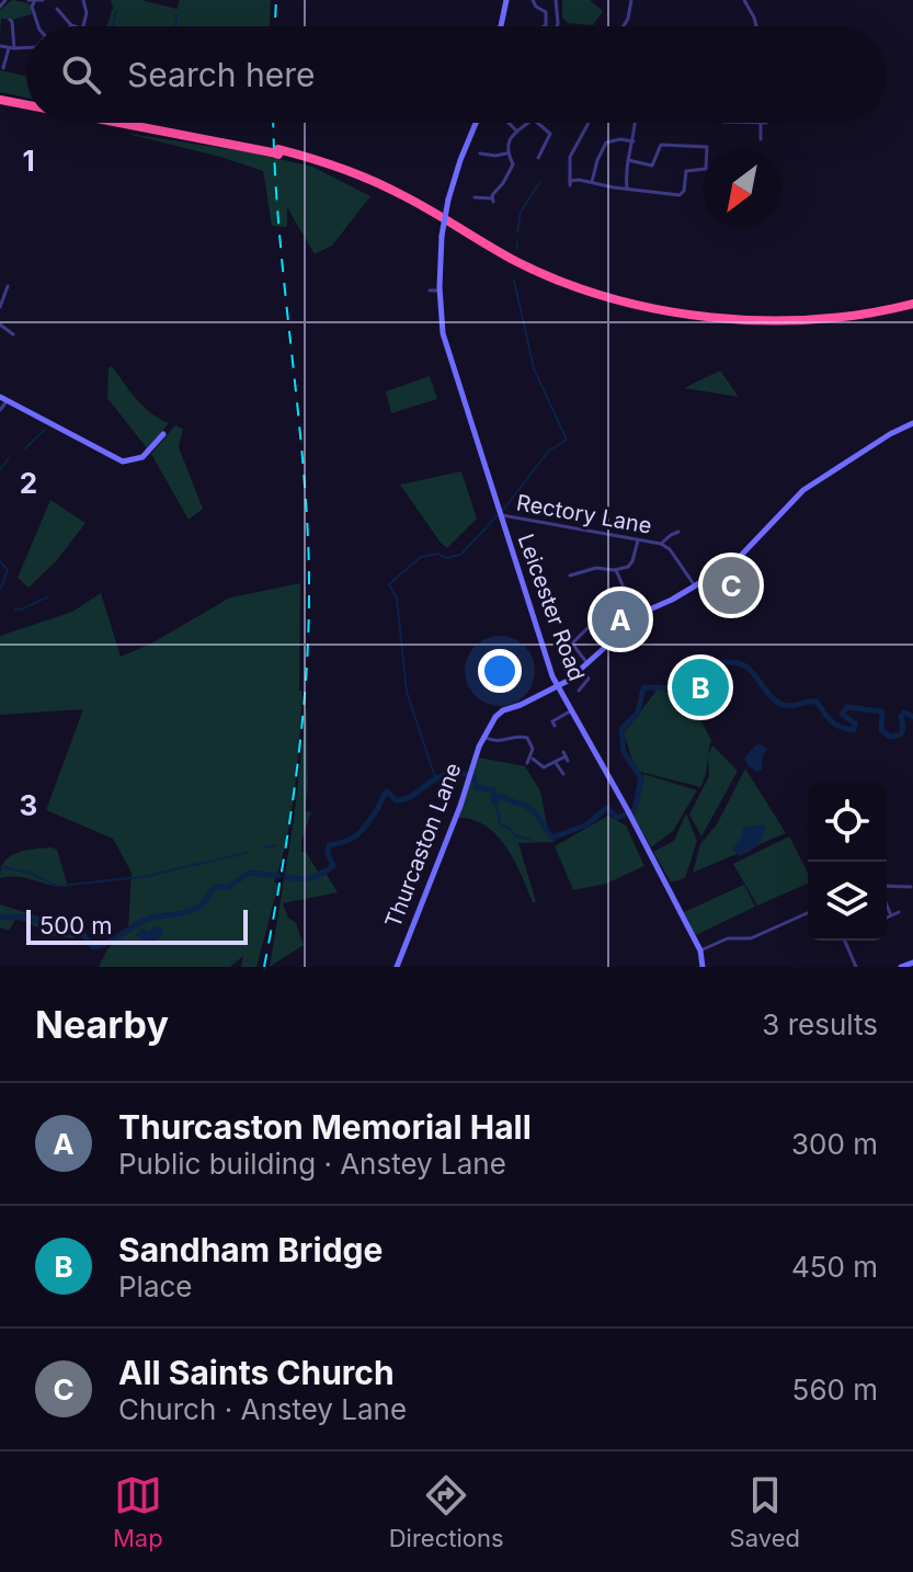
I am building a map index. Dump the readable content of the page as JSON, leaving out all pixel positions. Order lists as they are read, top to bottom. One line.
{"streets":{"street":["Rectory Lane","Leicester Road","Thurcaston Lane"]},"crossings":[["Rectory Lane","Leicester Road"]],"scale_bar":"500 m","north":"bottom left","page":{"search":"Search here","pins":["C","A","B"],"scale":"500 m","heading":["Nearby","3 results"],"list":[{"mark":"A","name":"Thurcaston Memorial Hall","note":"Public building · Anstey Lane","value":"300 m"},{"mark":"B","name":"Sandham Bridge","note":"Place","value":"450 m"},{"mark":"C","name":"All Saints Church","note":"Church · Anstey Lane","value":"560 m"}],"nav":["Map","Directions","Saved"]},"grid":{"rows":["1","2","3"]}}
